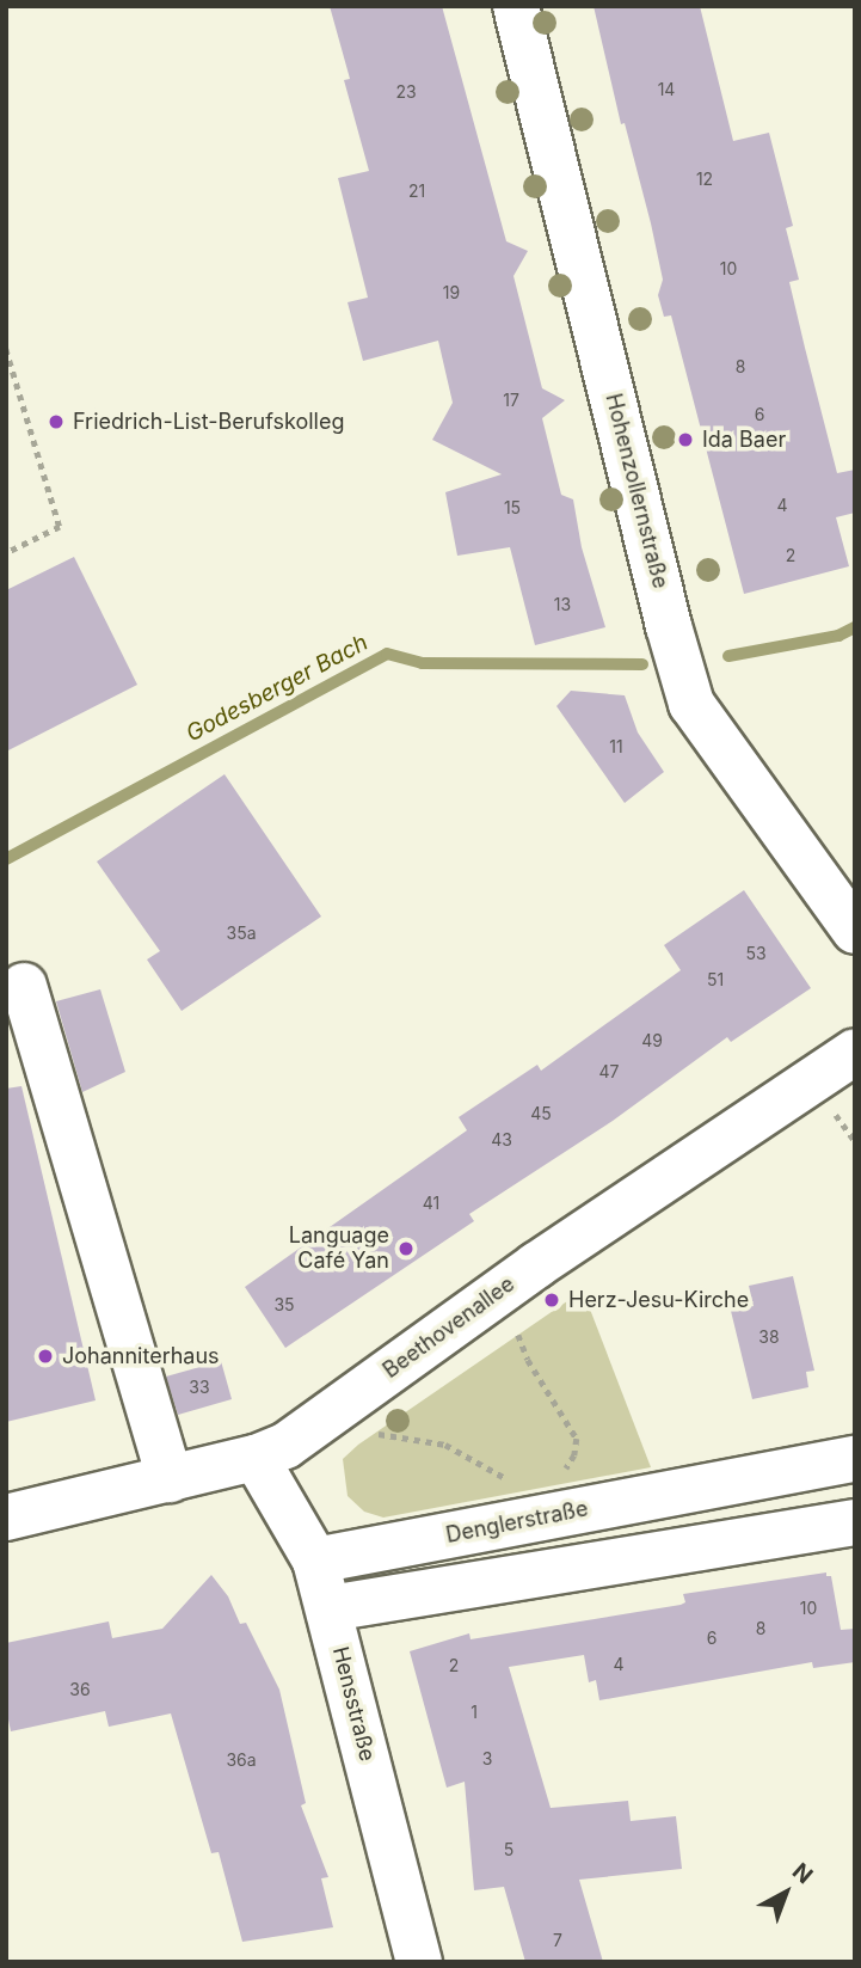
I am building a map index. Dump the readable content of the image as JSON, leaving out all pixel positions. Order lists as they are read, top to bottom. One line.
{"streets":{"street":["Hohenzollernstraße","Beethovenallee","Denglerstraße","Hensstraße"]},"crossings":[["Beethovenallee","Hensstraße"],["Denglerstraße","Hensstraße"]],"water":["Godesberger Bach"],"places":["Friedrich-List-Berufskolleg","Ida Baer","Language Café Yan","Herz-Jesu-Kirche","Johanniterhaus"],"house_numbers":["14","23","12","21","10","19","8","17","6","4","15","2","13","11","35a","53","51","49","47","45","43","41","35","38","33","10","8","6","4","2","36","1","3","36a","5","7"],"north":"top right"}
